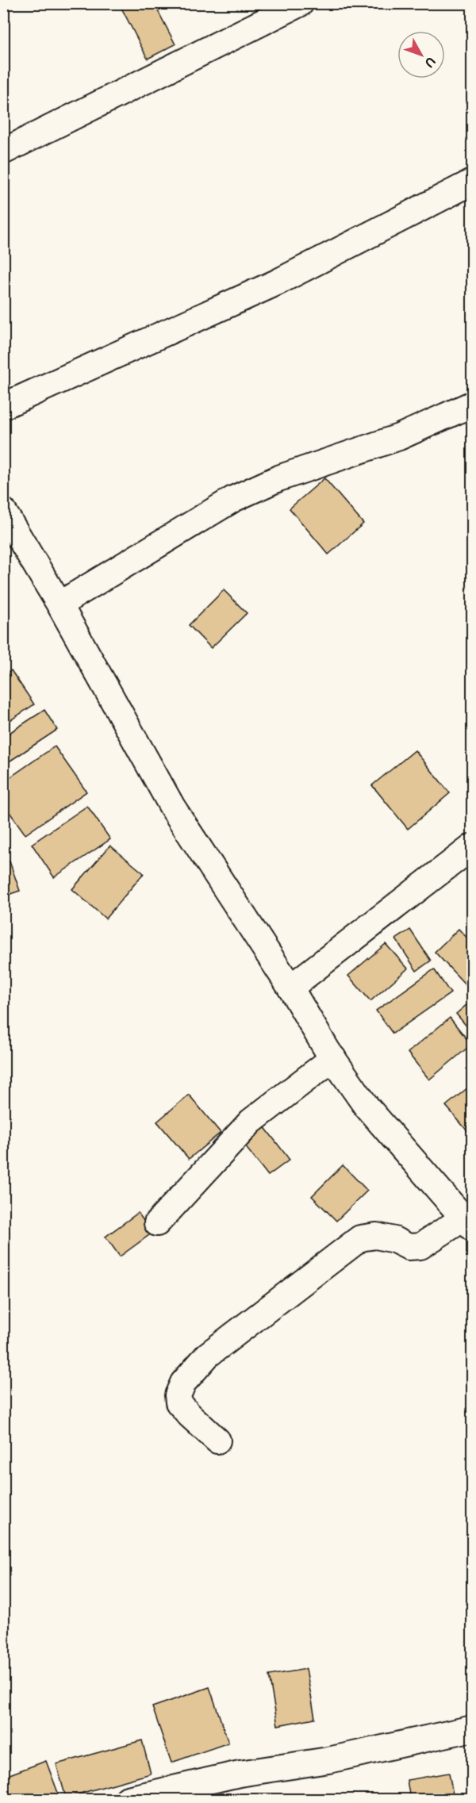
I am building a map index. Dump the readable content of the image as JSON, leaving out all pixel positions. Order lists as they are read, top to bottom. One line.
{"north":"bottom right"}
